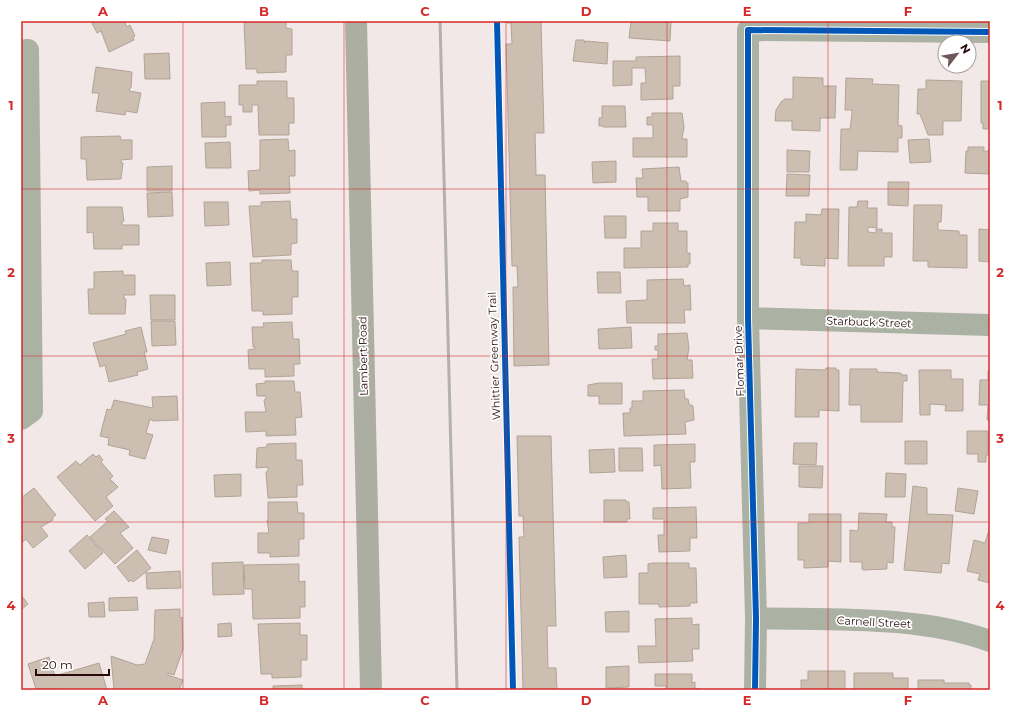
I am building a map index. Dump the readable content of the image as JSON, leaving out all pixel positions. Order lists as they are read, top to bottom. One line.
{"streets":{"main road":["Lambert Road"],"street":["Starbuck Street","Flomar Drive","Carnell Street"],"cycle path":["Whittier Greenway Trail"]},"crossings":[["Starbuck Street","Flomar Drive"],["Flomar Drive","Carnell Street"]],"scale_bar":"20 m","north":"top right","grid":{"columns":["A","B","C","D","E","F"],"rows":["1","2","3","4"]}}
